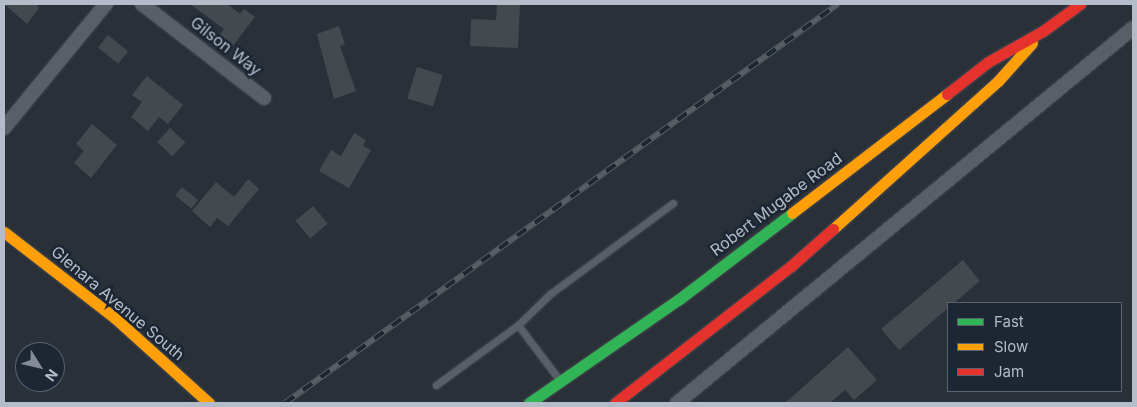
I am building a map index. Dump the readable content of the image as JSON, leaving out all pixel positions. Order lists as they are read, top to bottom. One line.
{"streets":{"main road":["Robert Mugabe Road","Glenara Avenue South"],"street":["Gilson Way"]},"legend":["Fast","Slow","Jam"],"north":"bottom right"}
